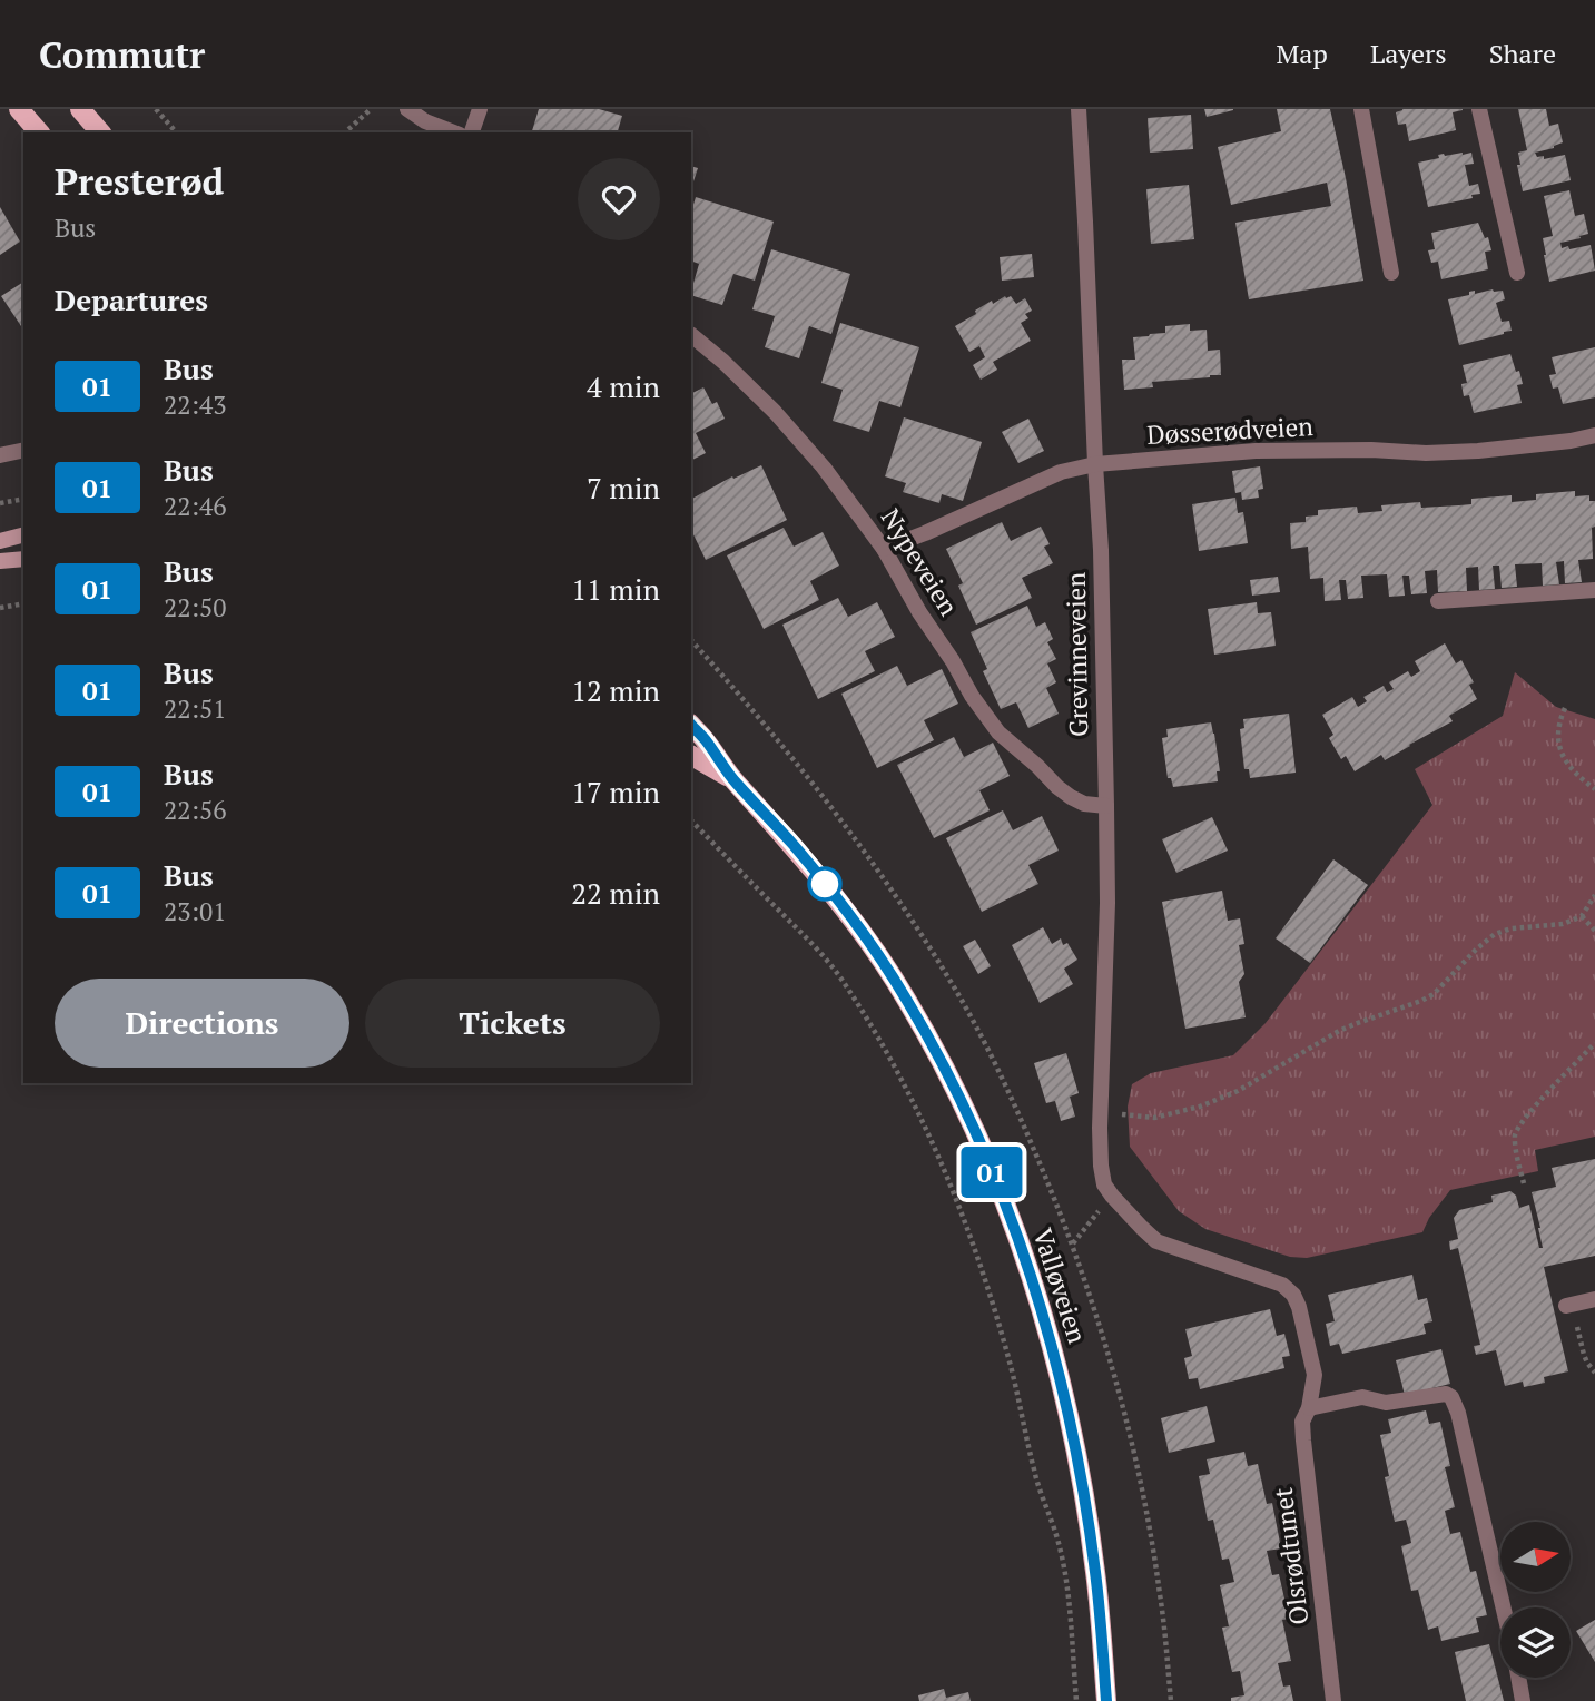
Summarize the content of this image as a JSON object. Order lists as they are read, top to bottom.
{
  "streets": {
    "main road": ["Valløveien"],
    "street": [
      "Døsserødveien",
      "Nypeveien",
      "Grevinneveien",
      "Olsrødtunet"
    ]
  },
  "crossings": [
    ["Døsserødveien", "Nypeveien"],
    ["Døsserødveien", "Grevinneveien"],
    ["Nypeveien", "Grevinneveien"],
    ["Grevinneveien", "Olsrødtunet"]
  ],
  "lines": ["bus line 01"],
  "north": "right",
  "page": {
    "header": "Commutr",
    "nav": ["Map", "Layers", "Share"],
    "on_map": "01",
    "heading": [
      ["Presterød", "Bus"],
      "Departures"
    ],
    "list": [
      {
        "mark": "01",
        "name": "Bus",
        "note": "22:43",
        "value": "4 min"
      },
      {
        "mark": "01",
        "name": "Bus",
        "note": "22:46",
        "value": "7 min"
      },
      {
        "mark": "01",
        "name": "Bus",
        "note": "22:50",
        "value": "11 min"
      },
      {
        "mark": "01",
        "name": "Bus",
        "note": "22:51",
        "value": "12 min"
      },
      {
        "mark": "01",
        "name": "Bus",
        "note": "22:56",
        "value": "17 min"
      },
      {
        "mark": "01",
        "name": "Bus",
        "note": "23:01",
        "value": "22 min"
      }
    ],
    "buttons": ["Directions", "Tickets"]
  }
}
